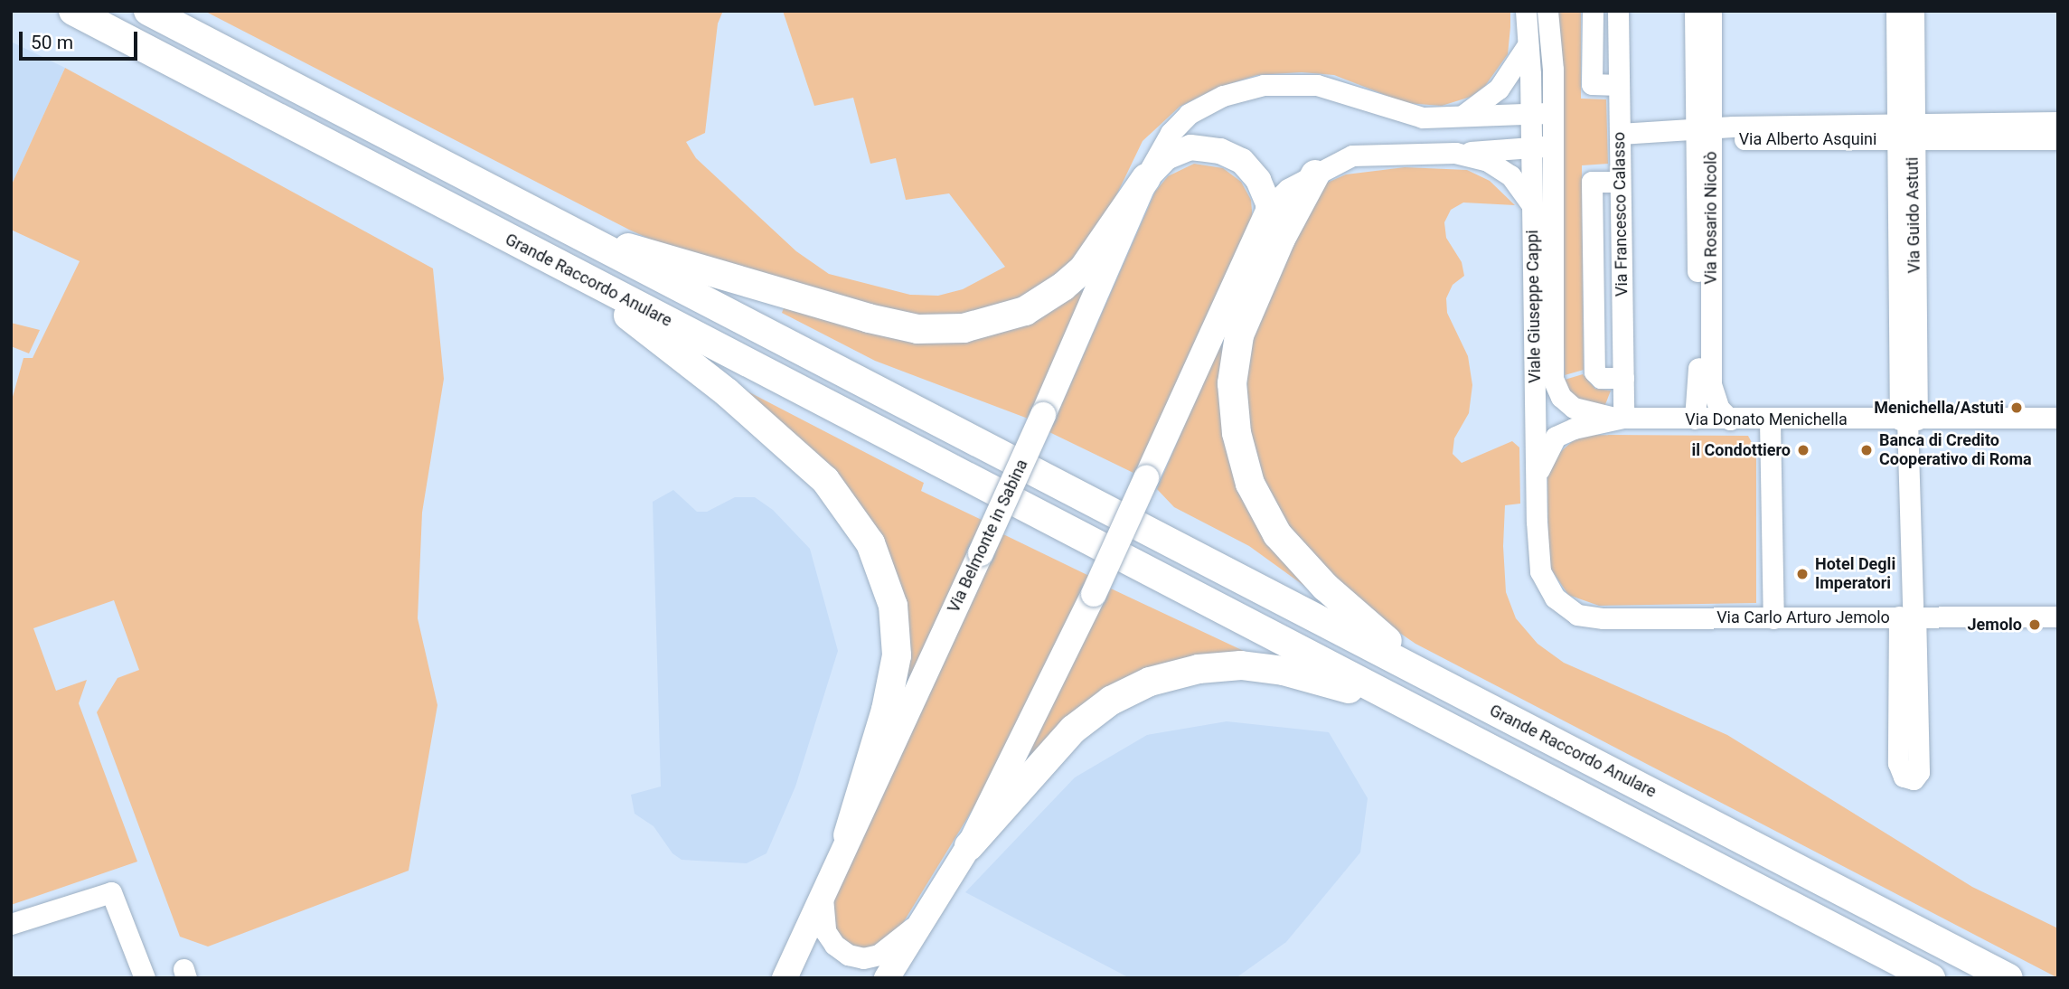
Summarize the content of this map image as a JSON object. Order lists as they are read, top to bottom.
{
  "streets": {
    "highway": ["Grande Raccordo Anulare"],
    "main road": ["Via Belmonte in Sabina"],
    "street": [
      "Via Alberto Asquini",
      "Via Francesco Calasso",
      "Via Guido Astuti",
      "Via Rosario Nicolò",
      "Viale Giuseppe Cappi",
      "Via Donato Menichella",
      "Via Carlo Arturo Jemolo"
    ]
  },
  "crossings": [
    ["Via Alberto Asquini", "Via Francesco Calasso"],
    ["Via Alberto Asquini", "Via Guido Astuti"],
    ["Via Alberto Asquini", "Via Rosario Nicolò"],
    ["Via Francesco Calasso", "Viale Giuseppe Cappi"],
    ["Via Francesco Calasso", "Via Donato Menichella"],
    ["Via Guido Astuti", "Via Donato Menichella"],
    ["Via Guido Astuti", "Via Carlo Arturo Jemolo"],
    ["Via Rosario Nicolò", "Via Donato Menichella"],
    ["Viale Giuseppe Cappi", "Via Donato Menichella"],
    ["Viale Giuseppe Cappi", "Via Belmonte in Sabina"],
    ["Viale Giuseppe Cappi", "Via Carlo Arturo Jemolo"]
  ],
  "places": [
    "Menichella/Astuti",
    "il Condottiero",
    "Banca di Credito Cooperativo di Roma",
    "Hotel Degli Imperatori",
    "Jemolo"
  ],
  "scale_bar": "50 m"
}
